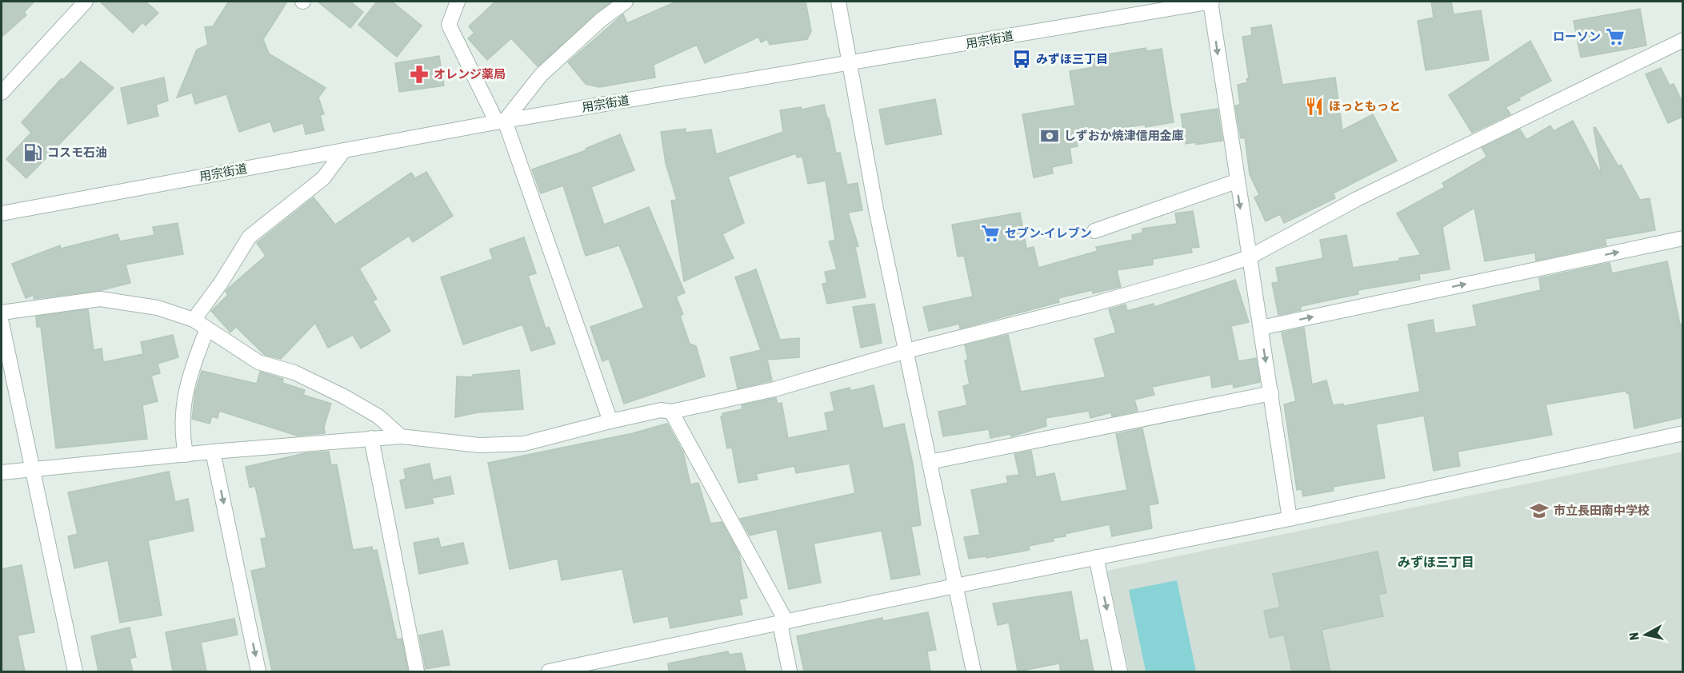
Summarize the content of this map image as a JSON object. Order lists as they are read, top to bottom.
{
  "streets": {
    "street": ["用宗街道"]
  },
  "districts": ["みずほ三丁目"],
  "places": {
    "supermarket": ["ローソン", "セブン-イレブン"],
    "bus stop": ["みずほ三丁目"],
    "pharmacy": ["オレンジ薬局"],
    "restaurant": ["ほっともっと"],
    "bank": ["しずおか焼津信用金庫"],
    "fuel station": ["コスモ石油"],
    "school or university": ["市立長田南中学校"]
  },
  "north": "left"
}
